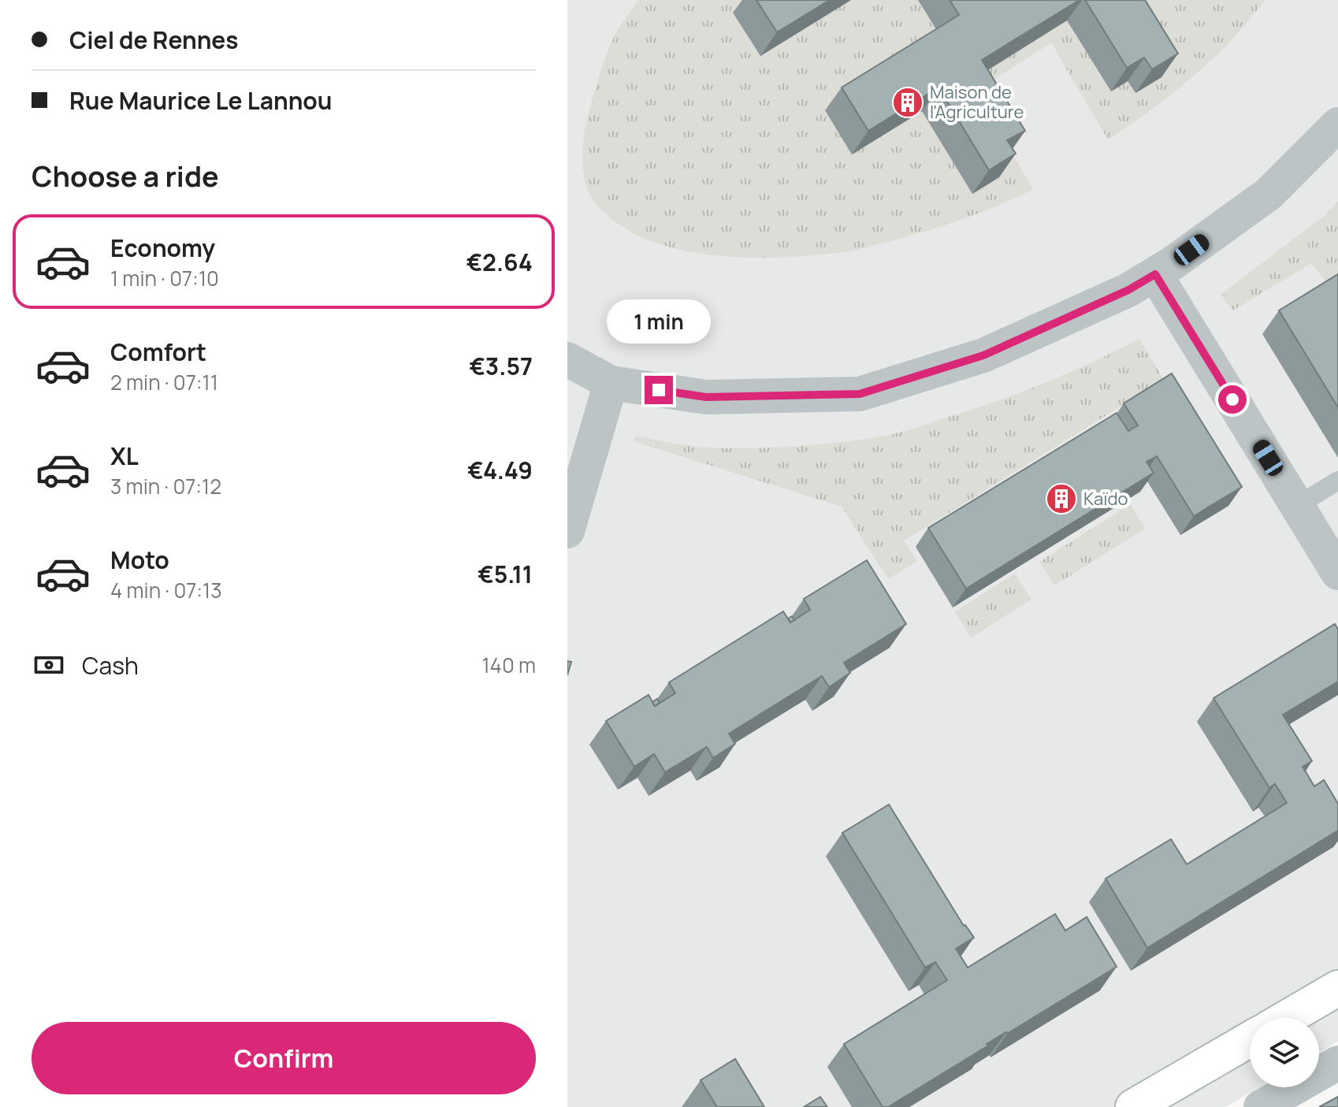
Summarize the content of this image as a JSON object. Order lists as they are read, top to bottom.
{
  "places": {
    "building": ["Maison de l'Agriculture", "Kaïdo"]
  },
  "page": {
    "banner": ["Ciel de Rennes", "Rue Maurice Le Lannou"],
    "heading": "Choose a ride",
    "list": [
      {
        "name": "Economy",
        "note": "1 min · 07:10",
        "value": "€2.64"
      },
      {
        "name": "Comfort",
        "note": "2 min · 07:11",
        "value": "€3.57"
      },
      {
        "name": "XL",
        "note": "3 min · 07:12",
        "value": "€4.49"
      },
      {
        "name": "Moto",
        "note": "4 min · 07:13",
        "value": "€5.11"
      }
    ],
    "bubble": "1 min",
    "pay": ["Cash", "140 m"],
    "buttons": "Confirm"
  }
}
